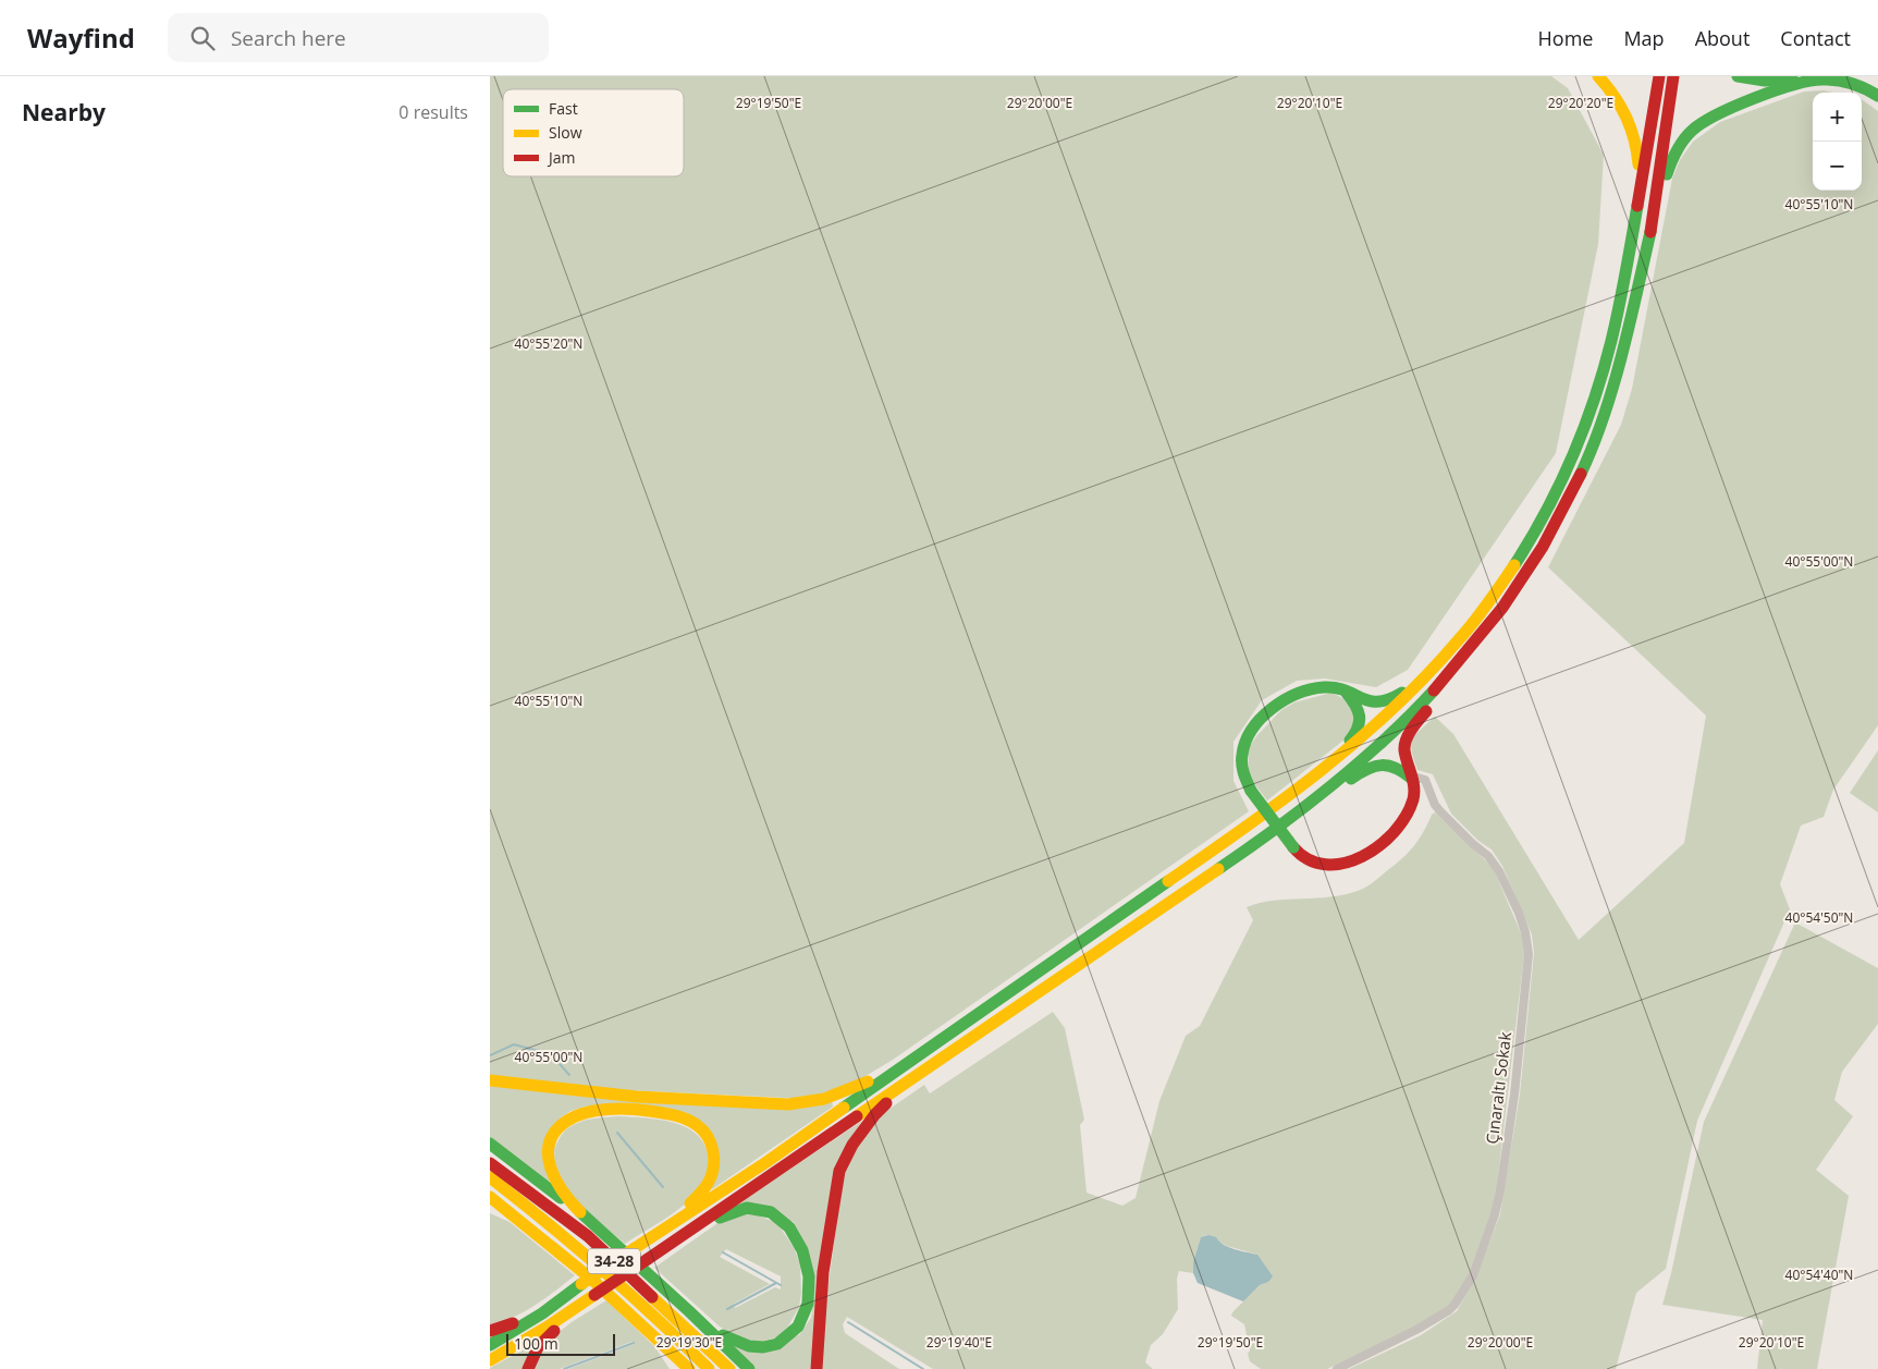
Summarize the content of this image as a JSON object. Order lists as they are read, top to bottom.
{
  "streets": {
    "highway": ["34-28"],
    "street": ["Çınaraltı Sokak"]
  },
  "legend": ["Fast", "Slow", "Jam"],
  "scale_bar": "100 m",
  "page": {
    "header": "Wayfind",
    "search": "Search here",
    "nav": [
      "Home",
      "Map",
      "About",
      "Contact"
    ],
    "heading": ["Nearby", "0 results"],
    "map_buttons": ["+", "−"],
    "scale": "100 m"
  },
  "coordinates": [
    "29°19'50\"E",
    "29°20'00\"E",
    "29°20'10\"E",
    "29°20'20\"E",
    "40°55'10\"N",
    "40°55'20\"N",
    "40°55'00\"N",
    "40°54'50\"N",
    "40°54'40\"N",
    "29°19'30\"E",
    "29°19'40\"E"
  ]
}
